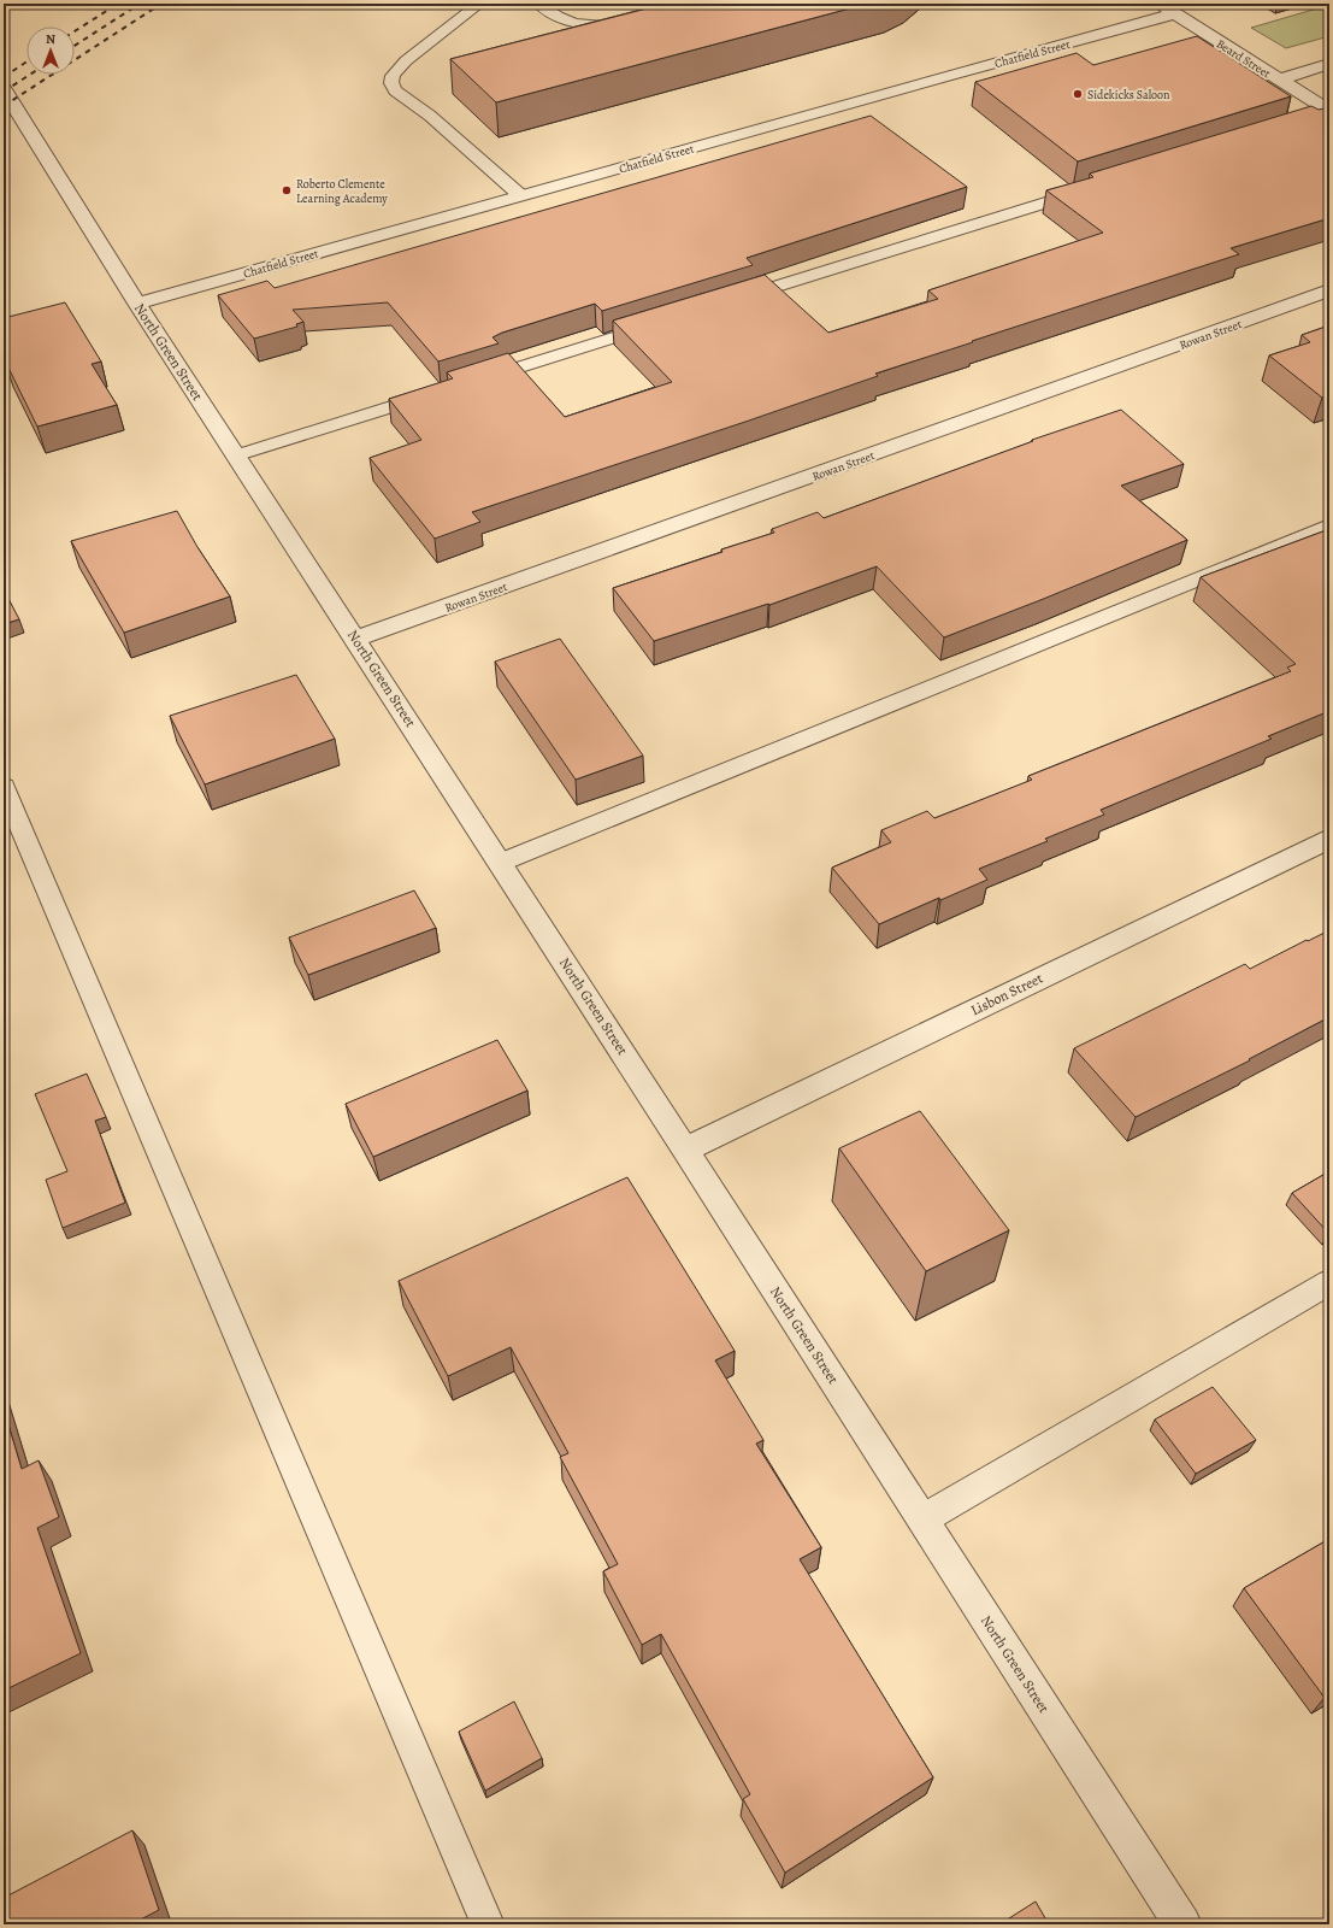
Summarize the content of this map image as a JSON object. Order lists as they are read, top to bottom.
{
  "streets": {
    "street": [
      "Chatfield Street",
      "Beard Street",
      "Rowan Street",
      "North Green Street",
      "Lisbon Street"
    ]
  },
  "crossings": [
    ["Chatfield Street", "Beard Street"],
    ["Chatfield Street", "North Green Street"],
    ["Rowan Street", "North Green Street"],
    ["North Green Street", "Lisbon Street"]
  ],
  "places": ["Sidekicks Saloon", "Roberto Clemente Learning Academy"],
  "north": "top"
}
